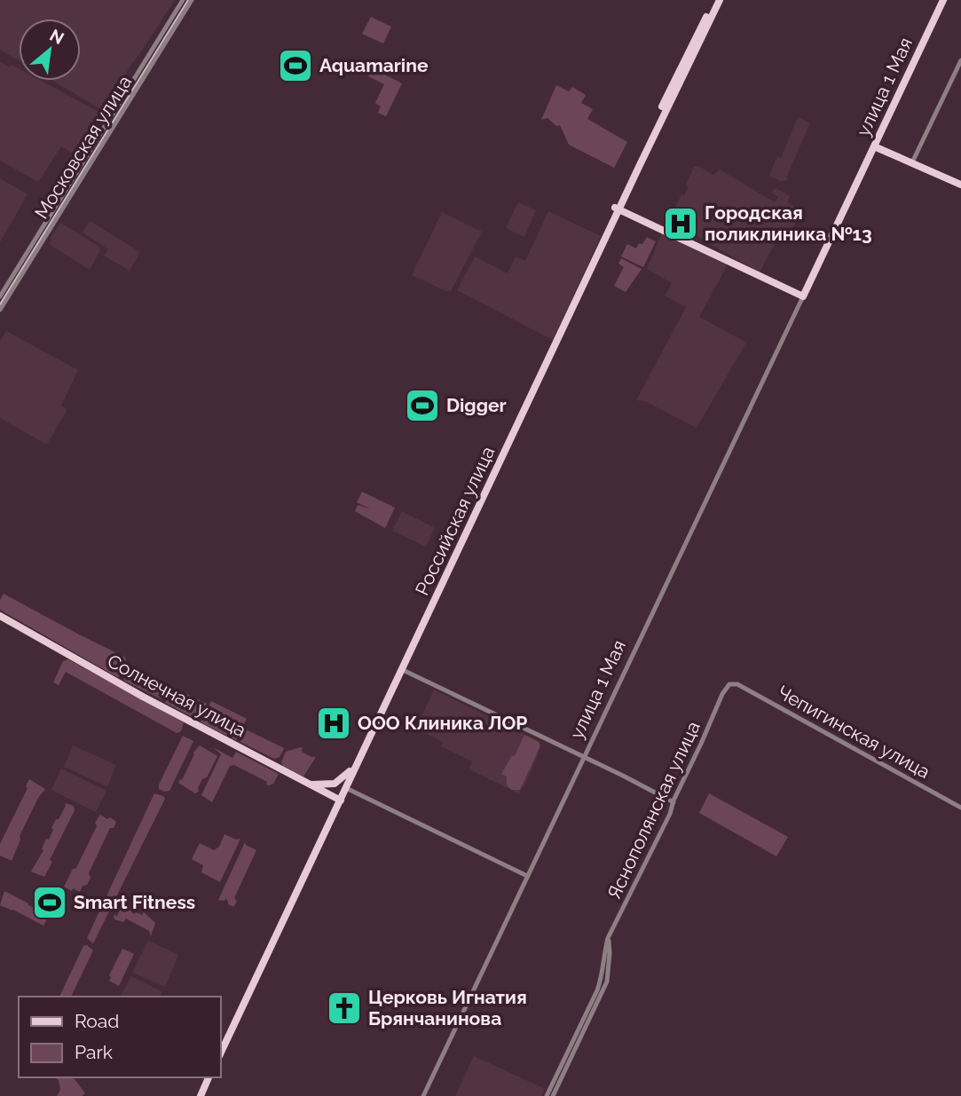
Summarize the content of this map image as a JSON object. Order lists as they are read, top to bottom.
{
  "streets": {
    "main road": ["улица 1 Мая", "Российская улица", "Солнечная улица"],
    "street": ["Московская улица", "Чепигинская улица", "Яснополянская улица"]
  },
  "crossings": [
    ["Российская улица", "Солнечная улица"],
    ["Чепигинская улица", "Яснополянская улица"]
  ],
  "places": {
    "sports": ["Aquamarine", "Digger", "Smart Fitness"],
    "hospital": ["Городская поликлиника №13", "ООО Клиника ЛОР"],
    "church": ["Церковь Игнатия Брянчанинова"]
  },
  "legend": ["Road", "Park"],
  "north": "top right"
}
